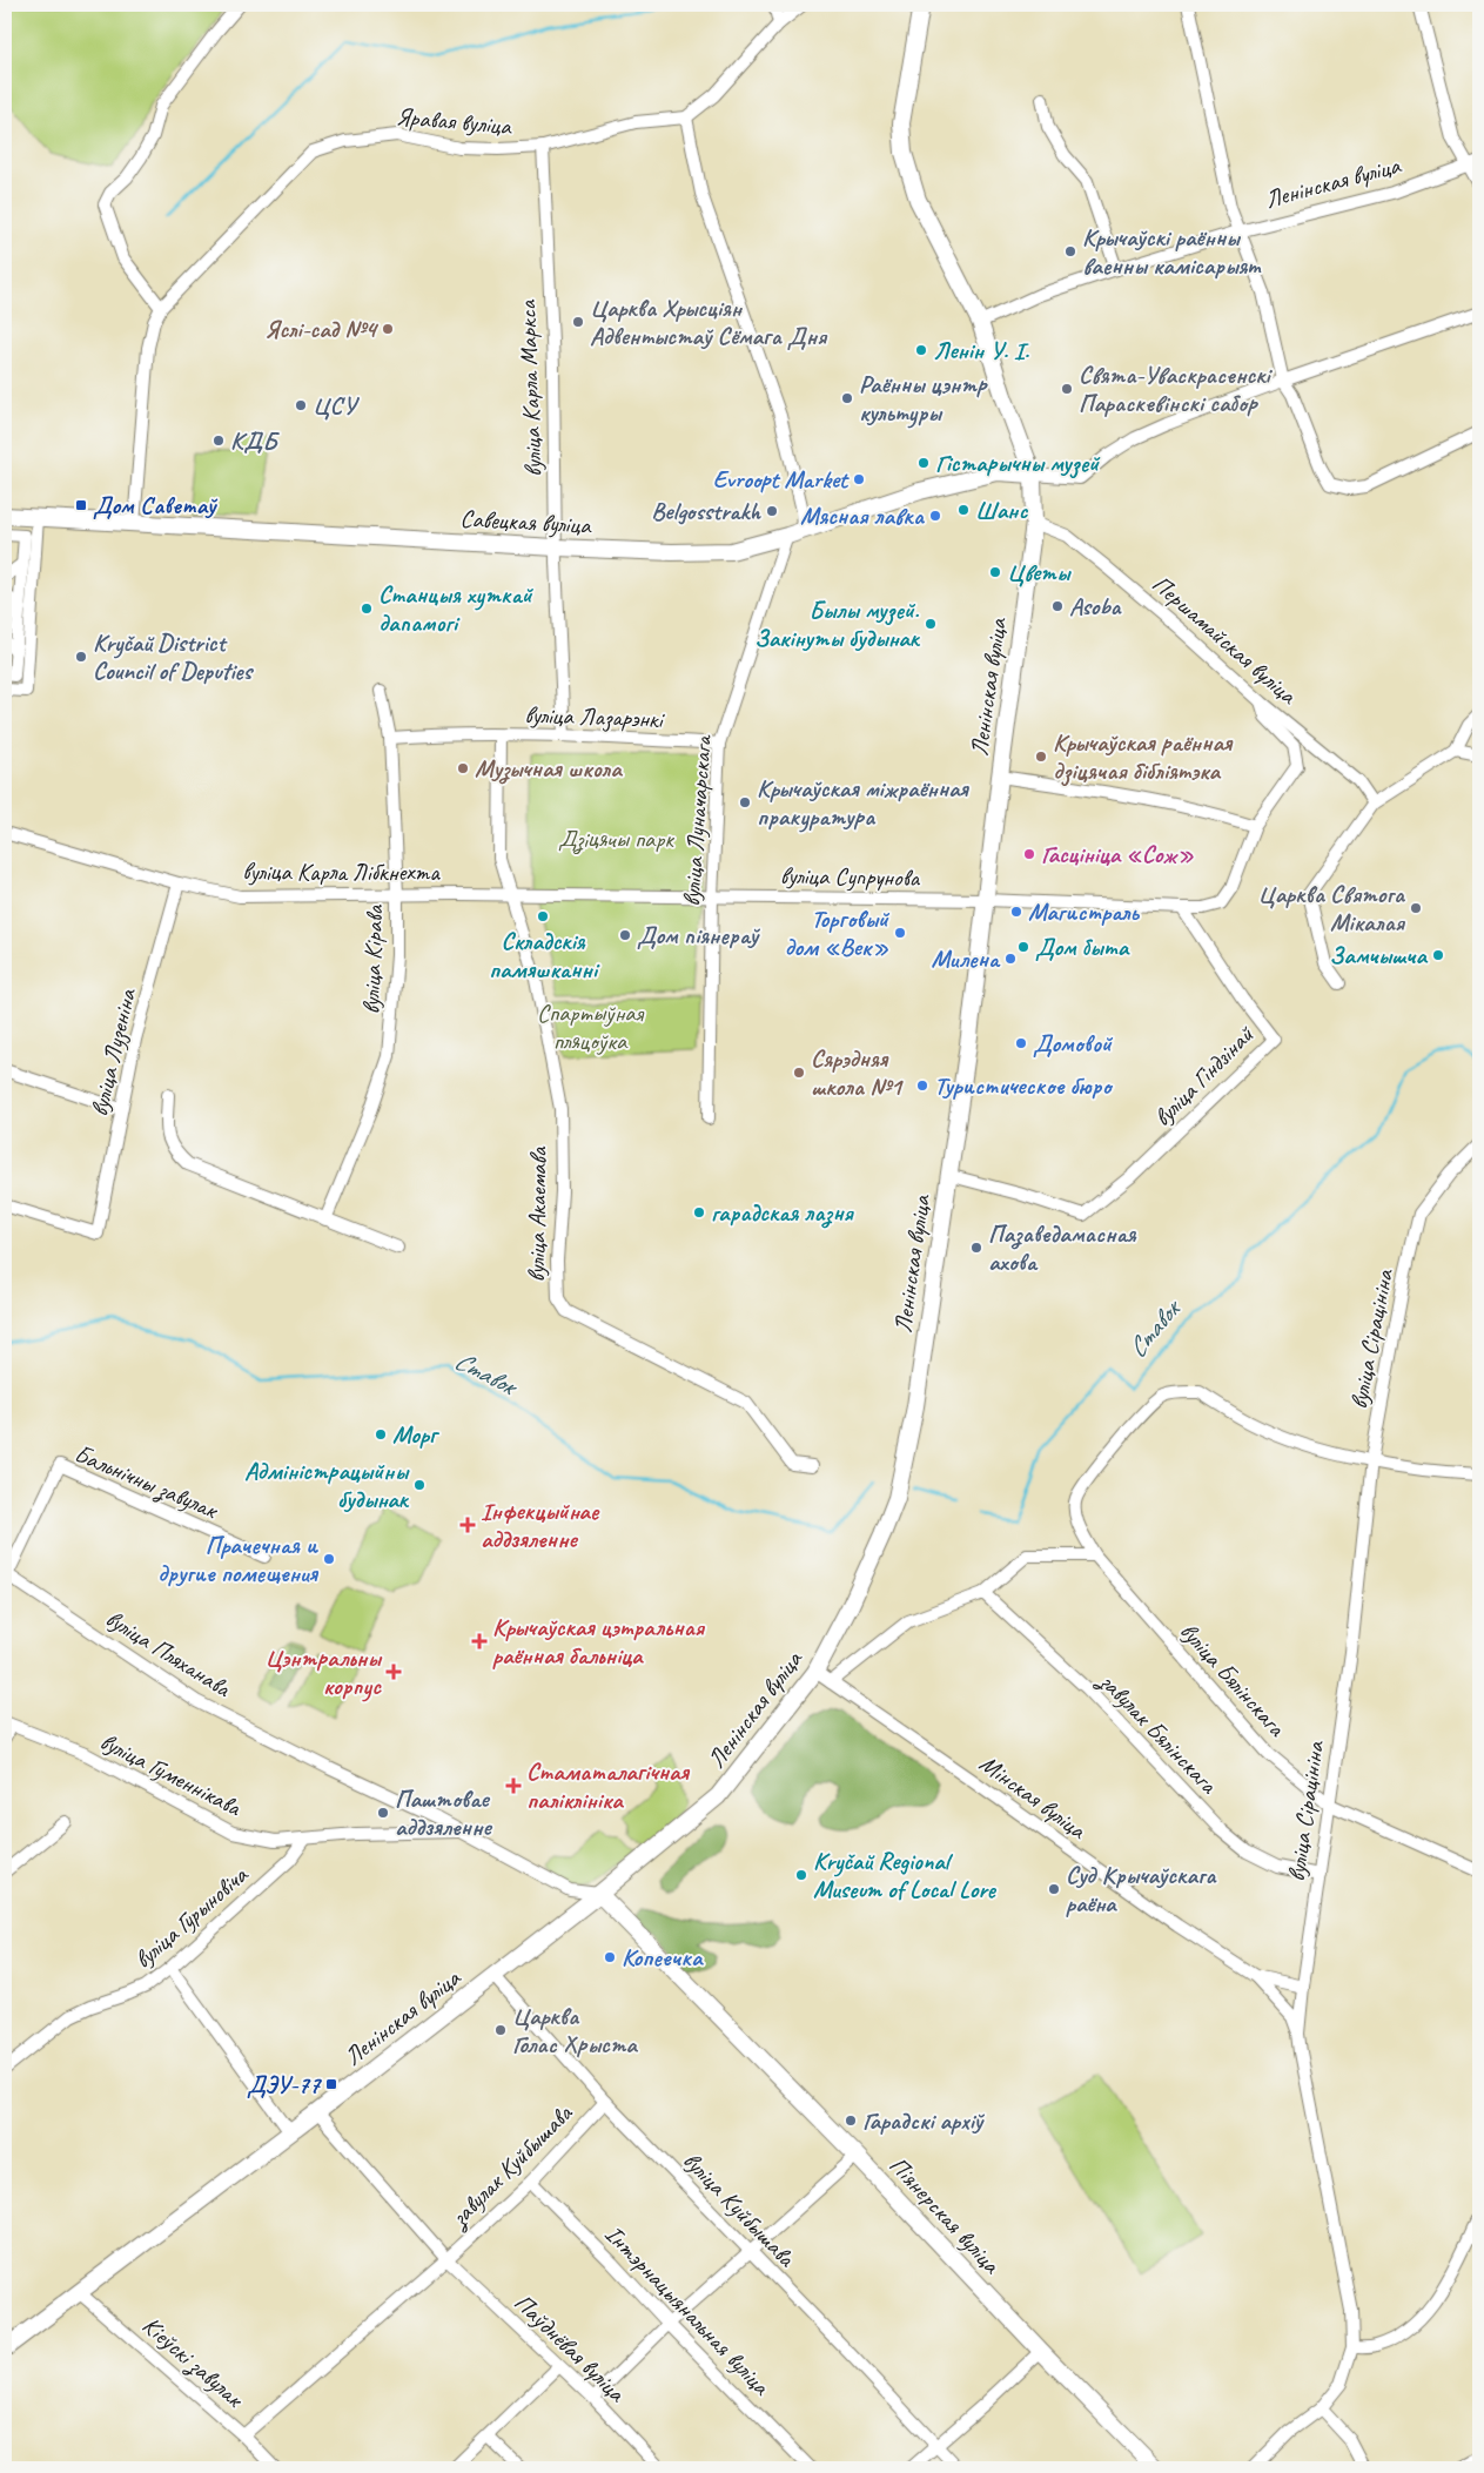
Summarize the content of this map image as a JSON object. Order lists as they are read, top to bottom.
{
  "streets": {
    "main road": ["Ленінская вуліца", "Савецкая вуліца", "Піянерская вуліца"],
    "street": [
      "Яравая вуліца",
      "вуліца Карла Маркса",
      "Першамайская вуліца",
      "вуліца Лазарэнкі",
      "вуліца Луначарскага",
      "вуліца Карла Лібкнехта",
      "вуліца Супрунова",
      "вуліца Кірава",
      "вуліца Лузеніна",
      "вуліца Гіндзінай",
      "вуліца Акаемава",
      "вуліца Сірацініна",
      "Бальнічны завулак",
      "вуліца Пляханава",
      "вуліца Бялінскага",
      "завулак Бялінскага",
      "вуліца Гуменнікава",
      "Мінская вуліца",
      "вуліца Гурыновіча",
      "завулак Куйбышава",
      "вуліца Куйбышава",
      "Інтэрнацыянальная вуліца",
      "Паўднёвая вуліца",
      "Кіеўскі завулак"
    ]
  },
  "crossings": [
    ["Яравая вуліца", "вуліца Карла Маркса"],
    ["Яравая вуліца", "Савецкая вуліца"],
    ["Ленінская вуліца", "Савецкая вуліца"],
    ["Ленінская вуліца", "Першамайская вуліца"],
    ["Ленінская вуліца", "вуліца Супрунова"],
    ["Ленінская вуліца", "вуліца Гіндзінай"],
    ["Ленінская вуліца", "вуліца Пляханава"],
    ["Ленінская вуліца", "Мінская вуліца"],
    ["Ленінская вуліца", "вуліца Куйбышава"],
    ["Ленінская вуліца", "Піянерская вуліца"],
    ["Ленінская вуліца", "Паўднёвая вуліца"],
    ["Ленінская вуліца", "Кіеўскі завулак"],
    ["вуліца Карла Маркса", "Савецкая вуліца"],
    ["вуліца Карла Маркса", "вуліца Лазарэнкі"],
    ["Савецкая вуліца", "вуліца Луначарскага"],
    ["вуліца Лазарэнкі", "вуліца Луначарскага"],
    ["вуліца Лазарэнкі", "вуліца Кірава"],
    ["вуліца Лазарэнкі", "вуліца Акаемава"],
    ["вуліца Луначарскага", "вуліца Карла Лібкнехта"],
    ["вуліца Луначарскага", "вуліца Супрунова"],
    ["вуліца Карла Лібкнехта", "вуліца Супрунова"],
    ["вуліца Карла Лібкнехта", "вуліца Кірава"],
    ["вуліца Карла Лібкнехта", "вуліца Лузеніна"],
    ["вуліца Карла Лібкнехта", "вуліца Акаемава"],
    ["вуліца Супрунова", "вуліца Гіндзінай"],
    ["вуліца Сірацініна", "вуліца Бялінскага"],
    ["вуліца Сірацініна", "завулак Бялінскага"],
    ["вуліца Сірацініна", "Мінская вуліца"],
    ["Бальнічны завулак", "вуліца Пляханава"],
    ["вуліца Пляханава", "вуліца Гуменнікава"],
    ["вуліца Пляханава", "Піянерская вуліца"],
    ["вуліца Гуменнікава", "вуліца Гурыновіча"],
    ["завулак Куйбышава", "вуліца Куйбышава"],
    ["завулак Куйбышава", "Інтэрнацыянальная вуліца"],
    ["завулак Куйбышава", "Паўднёвая вуліца"]
  ],
  "water": ["Ставок"],
  "parks": ["Дзіцячы парк", "Спартыўная пляцоўка"],
  "places": {
    "other": [
      "Крычаўскі раённы ваенны камісарыят",
      "Царква Хрысціян Адвентыстаў Сёмага Дня",
      "Яслі-сад №4",
      "Ленін У. І.",
      "Свята-Уваскрасенскі Параскевінскі сабор",
      "Раённы цэнтр культуры",
      "ЦСУ",
      "КДБ",
      "Гістарычны музей",
      "Evroopt Market",
      "Шанс",
      "Belgosstrakh",
      "Мясная лавка",
      "Цветы",
      "Asoba",
      "Станцыя хуткай дапамогі",
      "Былы музей. Закінуты будынак",
      "Kryčaŭ District Council of Deputies",
      "Крычаўская раённая дзіцячая бібліятэка",
      "Музычная школа",
      "Крычаўская міжраённая пракуратура",
      "Гасцініца «Сож»",
      "Царква Святога Мікалая",
      "Магистраль",
      "Складскія памяшканні",
      "Торговый дом «Век»",
      "Дом піянераў",
      "Дом быта",
      "Замчышча",
      "Милена",
      "Домовой",
      "Сярэдняя школа №1",
      "Туристическое бюро",
      "гарадская лазня",
      "Пазаведамасная ахова",
      "Морг",
      "Адміністрацыйны будынак",
      "Прачечная и другие помещения",
      "Паштовае аддзяленне",
      "Kryčaŭ Regional Museum of Local Lore",
      "Суд Крычаўскага раёна",
      "Копеечка",
      "Царква Голас Хрыста",
      "Гарадскі архіў"
    ],
    "transit": ["Дом Саветаў", "ДЭУ-77"],
    "health": [
      "Інфекцыйнае аддзяленне",
      "Крычаўская цэтральная раённая бальніца",
      "Цэнтральны корпус",
      "Стаматалагічная паліклініка"
    ]
  }
}
